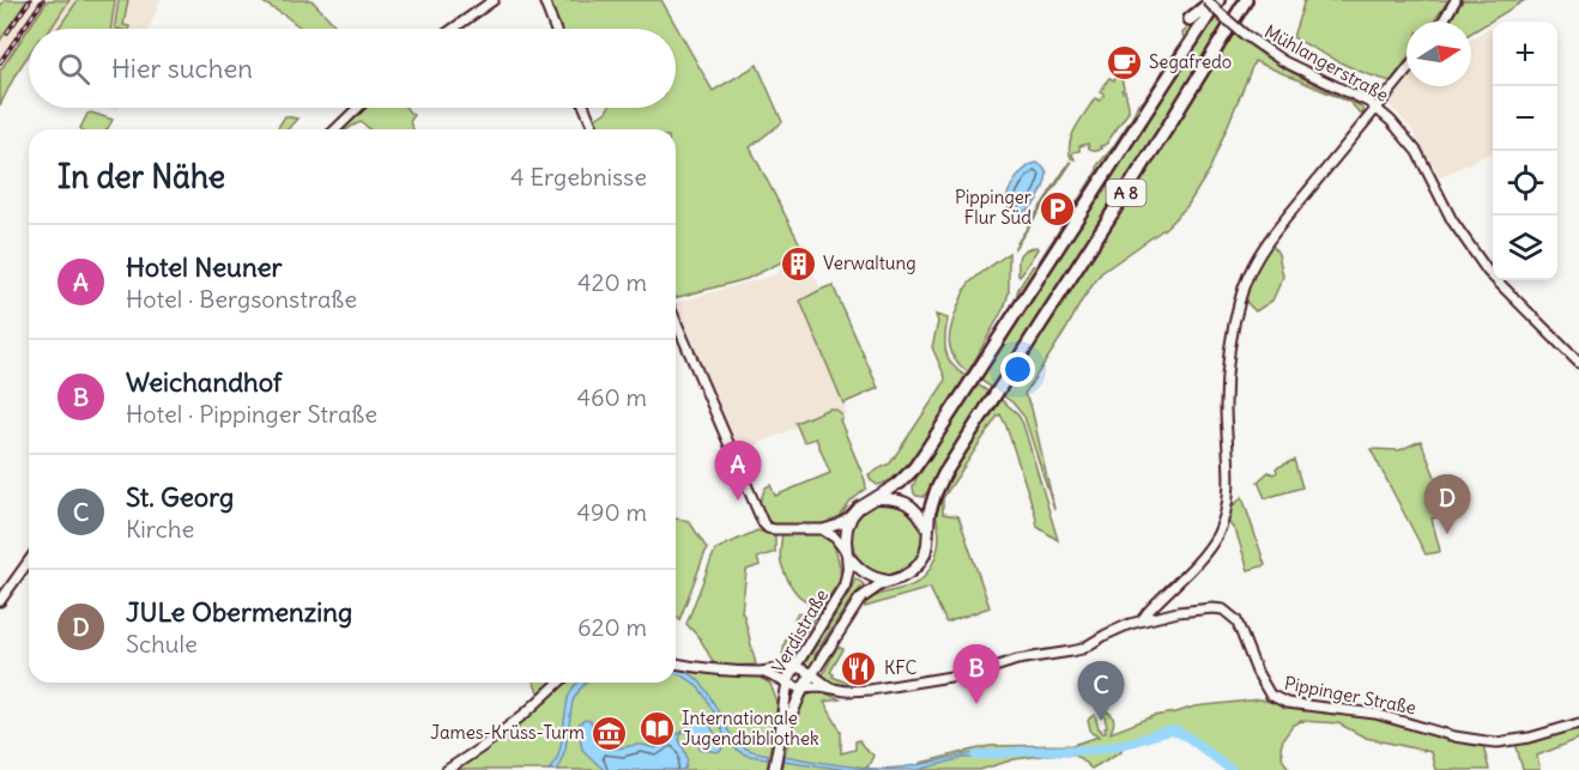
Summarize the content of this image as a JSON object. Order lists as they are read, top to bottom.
{
  "streets": {
    "highway": ["A 8"],
    "main road": ["Mühlangerstraße", "Verdistraße", "Pippinger Straße"]
  },
  "crossings": [
    ["A 8", "Verdistraße"],
    ["Verdistraße", "Pippinger Straße"]
  ],
  "places": {
    "cafe": ["Segafredo"],
    "parking": ["Pippinger Flur Süd"],
    "building": ["Verwaltung"],
    "restaurant": ["KFC"],
    "library": ["Internationale Jugendbibliothek"],
    "museum": ["James-Krüss-Turm"]
  },
  "north": "right",
  "page": {
    "map_buttons": ["+", "−"],
    "search": "Hier suchen",
    "heading": ["In der Nähe", "4 Ergebnisse"],
    "list": [
      {
        "mark": "A",
        "name": "Hotel Neuner",
        "note": "Hotel · Bergsonstraße",
        "value": "420 m"
      },
      {
        "mark": "B",
        "name": "Weichandhof",
        "note": "Hotel · Pippinger Straße",
        "value": "460 m"
      },
      {
        "mark": "C",
        "name": "St. Georg",
        "note": "Kirche",
        "value": "490 m"
      },
      {
        "mark": "D",
        "name": "JULe Obermenzing",
        "note": "Schule",
        "value": "620 m"
      }
    ],
    "pins": [
      "A",
      "D",
      "B",
      "C"
    ]
  }
}
